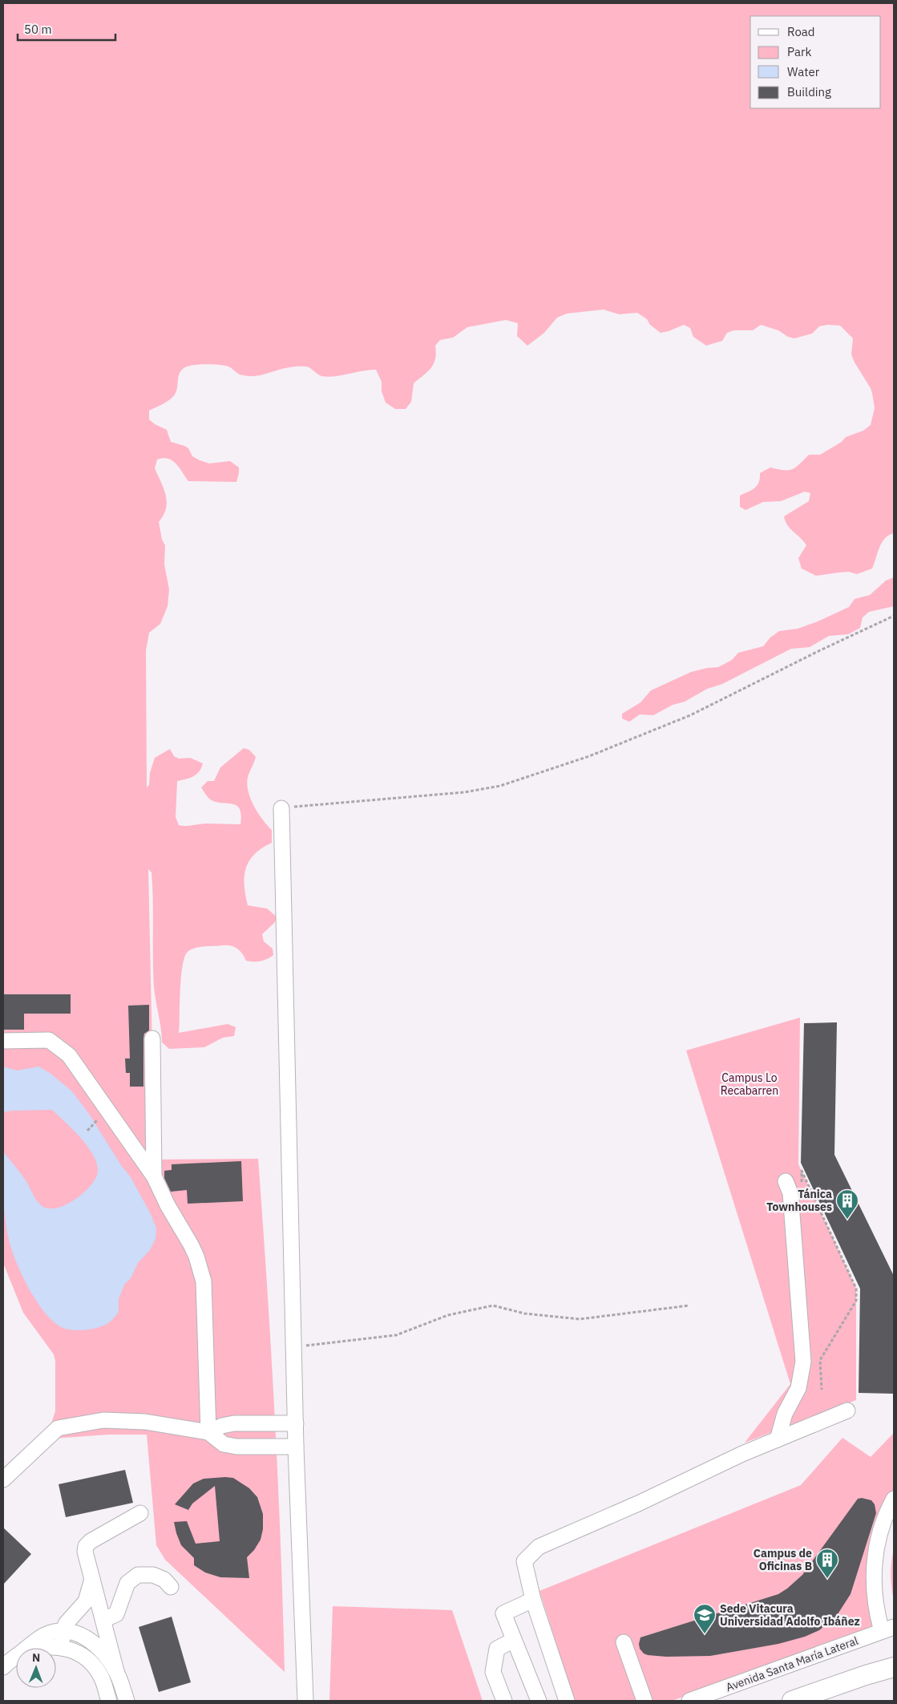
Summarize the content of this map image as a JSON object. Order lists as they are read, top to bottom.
{
  "streets": {
    "street": ["Avenida Santa María Lateral"]
  },
  "parks": ["Campus Lo Recabarren"],
  "places": {
    "building": ["Tánica Townhouses", "Campus de Oficinas B"],
    "school or university": ["Sede Vitacura Universidad Adolfo Ibáñez"]
  },
  "legend": [
    "Road",
    "Park",
    "Water",
    "Building"
  ],
  "scale_bar": "50 m",
  "north": "top"
}
